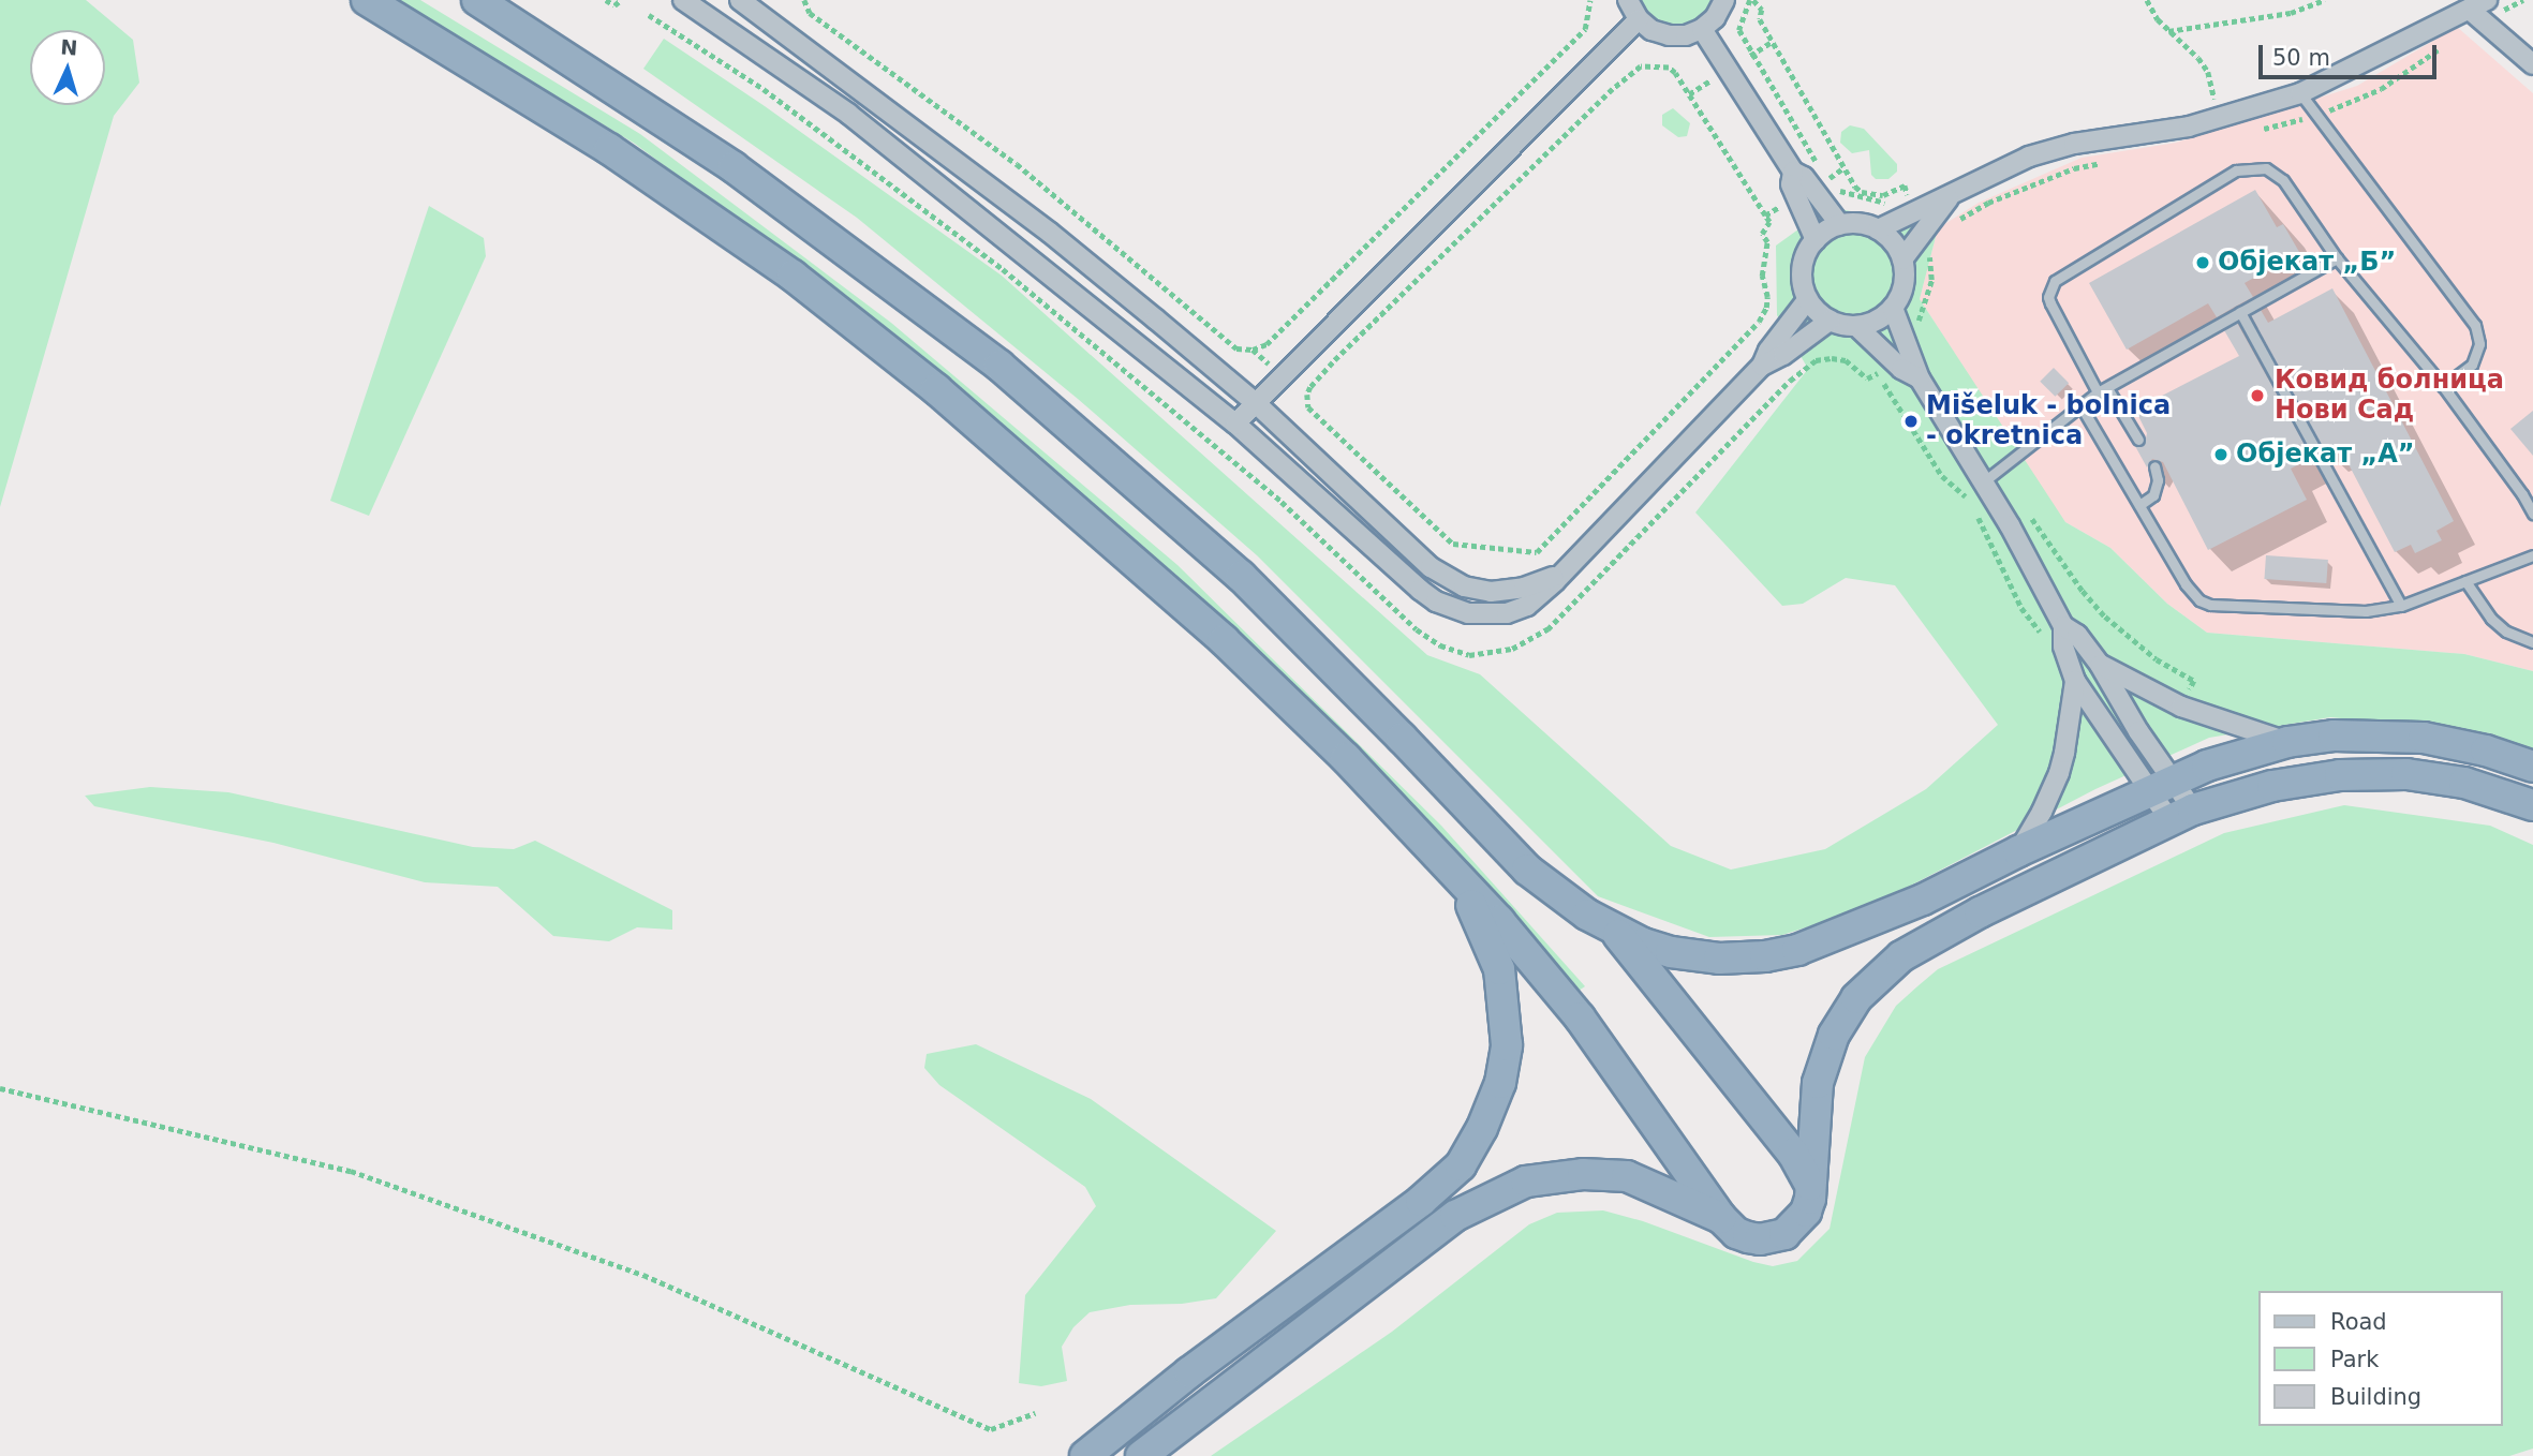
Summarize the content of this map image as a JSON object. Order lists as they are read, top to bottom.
{
  "places": [
    "Објекат „Б”",
    "Ковид болница Нови Сад",
    "Mišeluk - bolnica - okretnica",
    "Објекат „А”"
  ],
  "legend": ["Road", "Park", "Building"],
  "scale_bar": "50 m",
  "north": "top"
}
